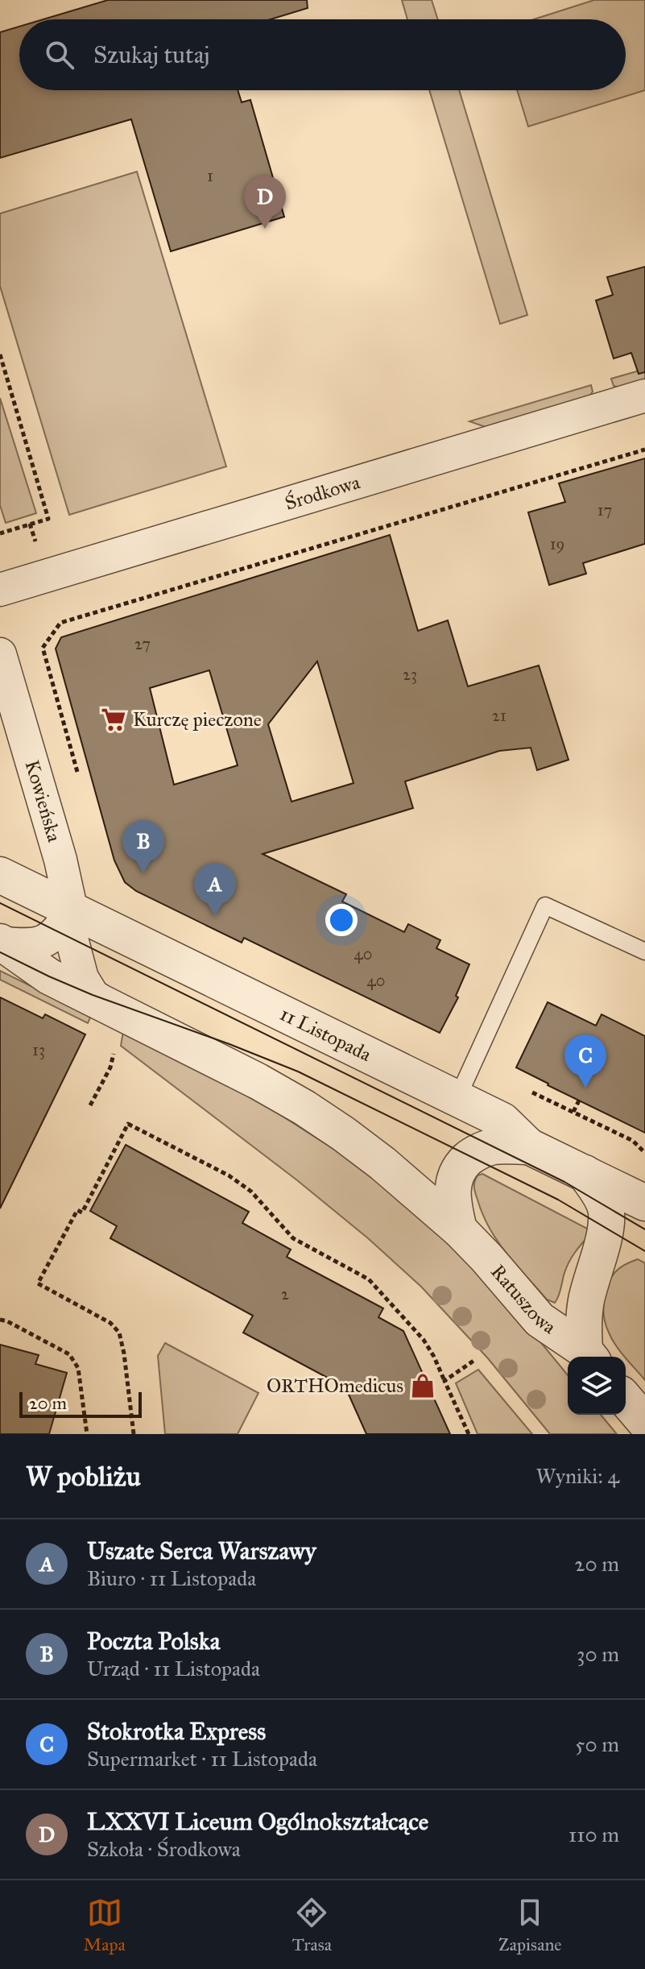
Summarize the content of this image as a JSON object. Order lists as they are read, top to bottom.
{
  "streets": {
    "street": [
      "Środkowa",
      "Kowieńska",
      "11 Listopada",
      "Ratuszowa"
    ]
  },
  "crossings": [
    ["Kowieńska", "11 Listopada"]
  ],
  "places": {
    "supermarket": ["Kurczę pieczone"],
    "shop": ["ORTHOmedicus"]
  },
  "house_numbers": [
    "1",
    "17",
    "19",
    "27",
    "23",
    "21",
    "40",
    "40",
    "13",
    "2"
  ],
  "scale_bar": "20 m",
  "page": {
    "search": "Szukaj tutaj",
    "pins": [
      "D",
      "B",
      "A",
      "C"
    ],
    "scale": "20 m",
    "heading": ["W pobliżu", "Wyniki: 4"],
    "list": [
      {
        "mark": "A",
        "name": "Uszate Serca Warszawy",
        "note": "Biuro · 11 Listopada",
        "value": "20 m"
      },
      {
        "mark": "B",
        "name": "Poczta Polska",
        "note": "Urząd · 11 Listopada",
        "value": "30 m"
      },
      {
        "mark": "C",
        "name": "Stokrotka Express",
        "note": "Supermarket · 11 Listopada",
        "value": "50 m"
      },
      {
        "mark": "D",
        "name": "LXXVI Liceum Ogólnokształcące",
        "note": "Szkoła · Środkowa",
        "value": "110 m"
      }
    ],
    "nav": ["Mapa", "Trasa", "Zapisane"]
  }
}
